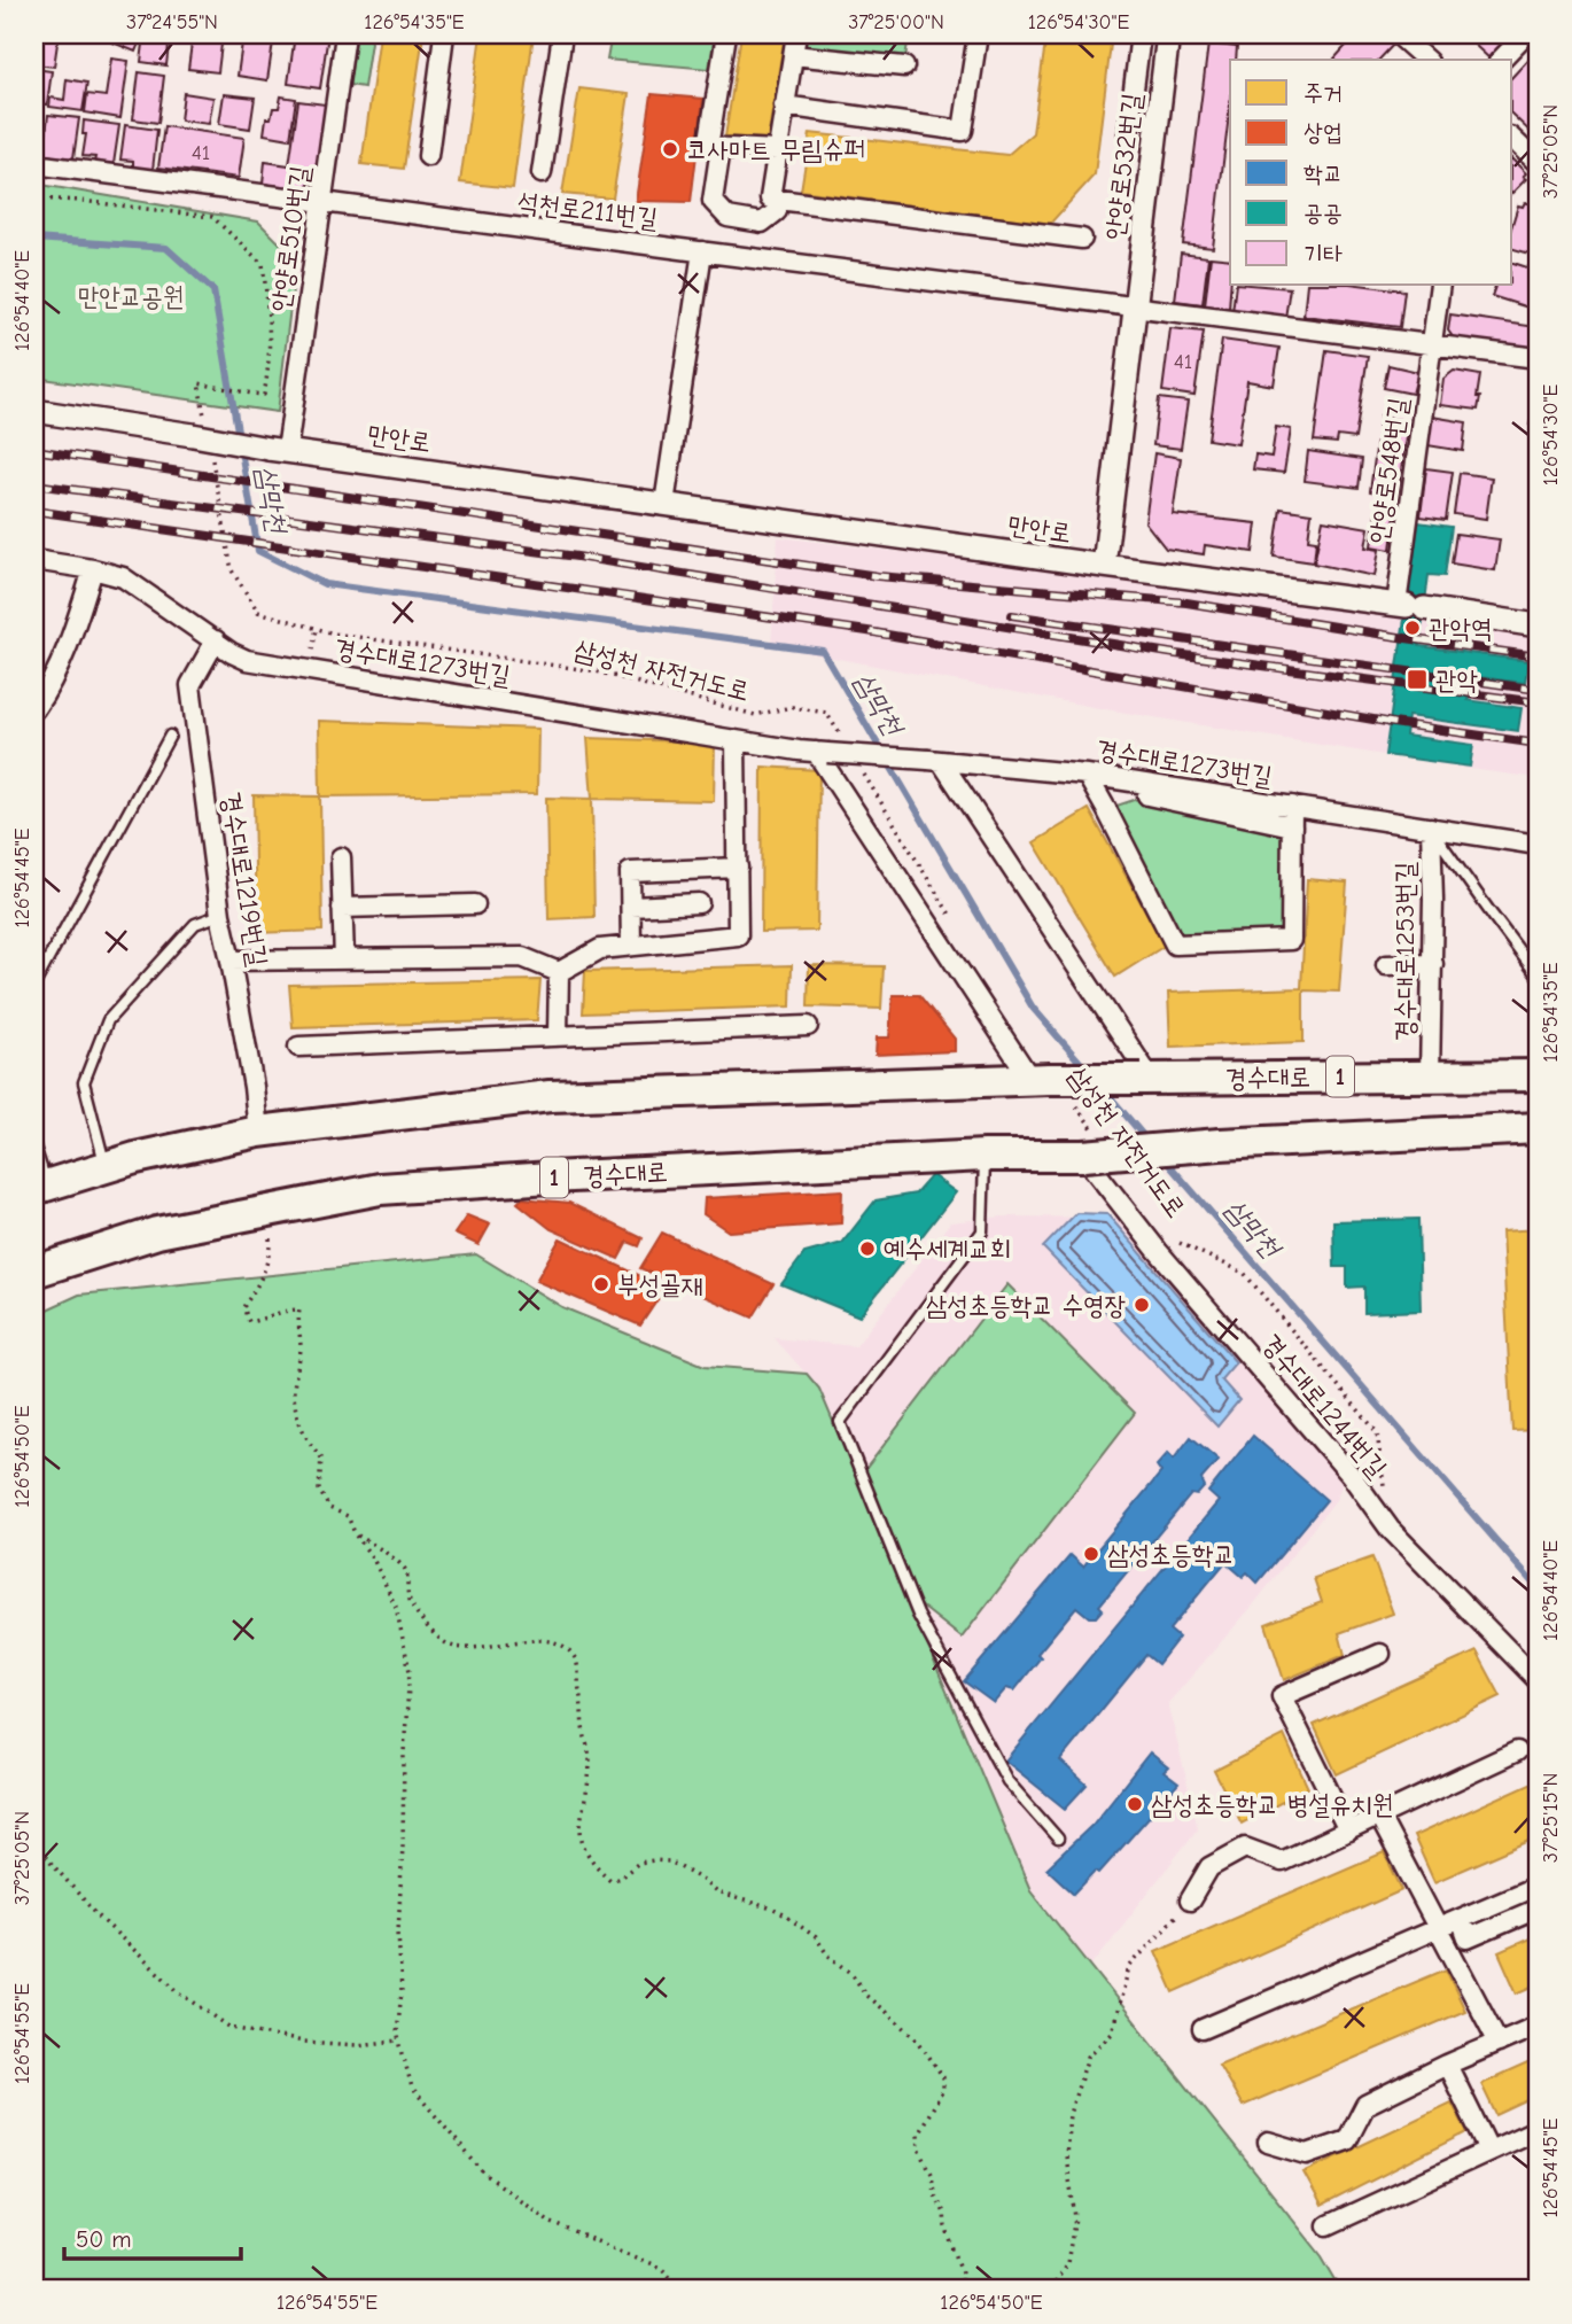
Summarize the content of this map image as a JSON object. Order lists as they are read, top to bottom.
{
  "streets": {
    "main road": ["1", "경수대로"],
    "street": [
      "안양로532번길",
      "석천로211번길",
      "안양로510번길",
      "만안로",
      "안양로548번길",
      "경수대로1273번길",
      "경수대로1219번길",
      "경수대로1253번길",
      "경수대로1244번길"
    ],
    "path": ["삼성천 자전거도로"]
  },
  "crossings": [
    ["안양로532번길", "석천로211번길"],
    ["안양로532번길", "만안로"],
    ["석천로211번길", "안양로510번길"],
    ["안양로510번길", "만안로"],
    ["만안로", "안양로548번길"],
    ["경수대로1273번길", "경수대로1219번길"],
    ["경수대로1273번길", "경수대로1253번길"],
    ["삼성천 자전거도로", "1"],
    ["삼성천 자전거도로", "경수대로"],
    ["삼성천 자전거도로", "경수대로1244번길"],
    ["경수대로1219번길", "1"],
    ["경수대로1253번길", "경수대로"],
    ["1", "경수대로"],
    ["1", "경수대로1244번길"],
    ["경수대로", "경수대로1244번길"]
  ],
  "water": ["삼막천"],
  "parks": ["만안교공원"],
  "places": {
    "other": [
      "코사마트 무림슈퍼",
      "관악역",
      "예수세계교회",
      "부성골재",
      "삼성초등학교 수영장",
      "삼성초등학교",
      "삼성초등학교 병설유치원"
    ],
    "transit": ["관악"]
  },
  "house_numbers": ["41", "41"],
  "legend": [
    "주거",
    "상업",
    "학교",
    "공공",
    "기타"
  ],
  "scale_bar": "50 m",
  "coordinates": [
    "37°24'55\"N",
    "126°54'35\"E",
    "37°25'00\"N",
    "126°54'30\"E",
    "37°25'05\"N",
    "126°54'40\"E",
    "126°54'45\"E",
    "126°54'50\"E",
    "37°25'15\"N",
    "126°54'55\"E"
  ]
}
